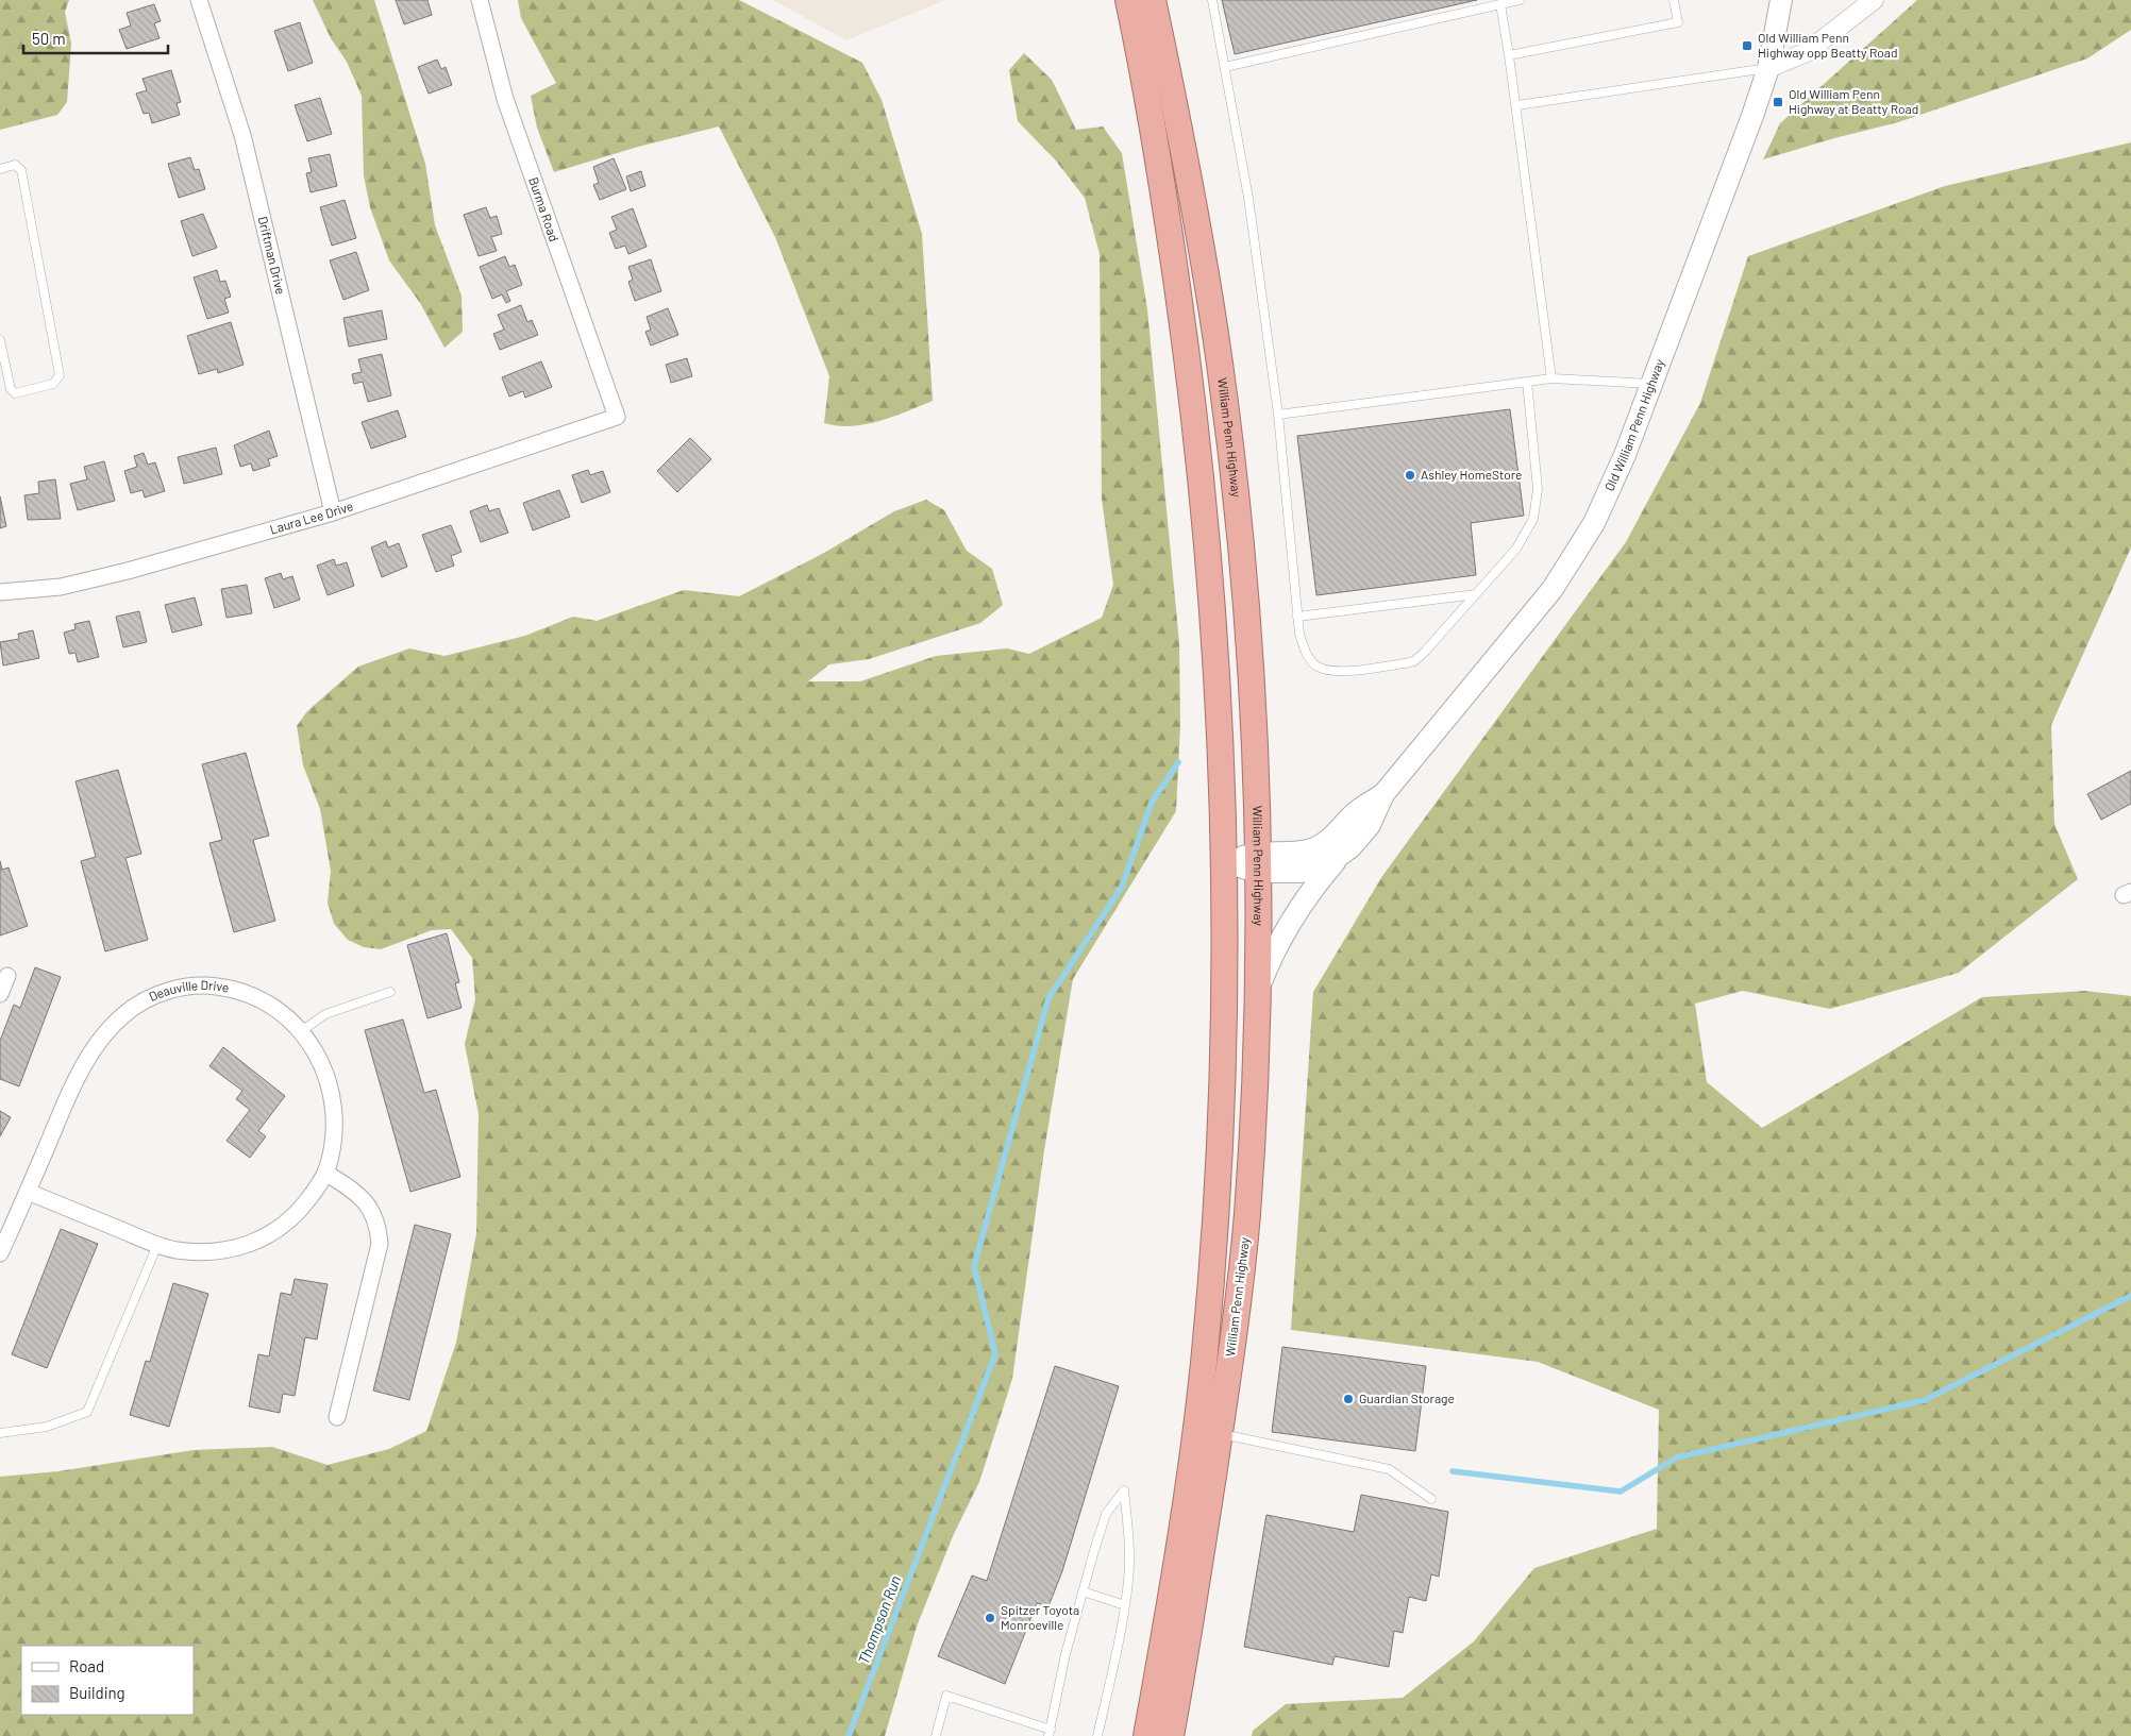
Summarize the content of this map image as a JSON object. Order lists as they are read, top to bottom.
{
  "streets": {
    "highway": ["William Penn Highway"],
    "main road": ["Old William Penn Highway"],
    "street": [
      "Burma Road",
      "Driftman Drive",
      "Laura Lee Drive",
      "Deauville Drive"
    ]
  },
  "crossings": [
    ["Burma Road", "Laura Lee Drive"],
    ["Driftman Drive", "Laura Lee Drive"],
    ["Old William Penn Highway", "William Penn Highway"]
  ],
  "water": ["Thompson Run"],
  "places": {
    "transit": ["Old William Penn Highway opp Beatty Road", "Old William Penn Highway at Beatty Road"],
    "other": ["Ashley HomeStore", "Guardian Storage", "Spitzer Toyota Monroeville"]
  },
  "legend": ["Road", "Building"],
  "scale_bar": "50 m"
}
